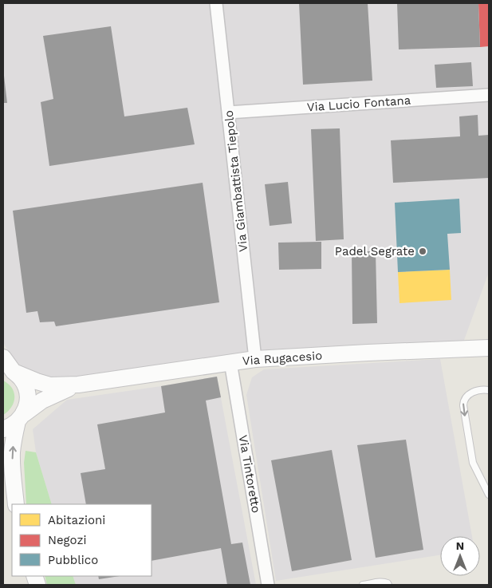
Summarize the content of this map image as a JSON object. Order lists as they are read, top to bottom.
{
  "streets": {
    "main road": ["Via Rugacesio"],
    "street": ["Via Lucio Fontana", "Via Giambattista Tiepolo", "Via Tintoretto"]
  },
  "crossings": [
    ["Via Lucio Fontana", "Via Giambattista Tiepolo"],
    ["Via Giambattista Tiepolo", "Via Rugacesio"],
    ["Via Rugacesio", "Via Tintoretto"]
  ],
  "places": ["Padel Segrate"],
  "legend": ["Abitazioni", "Negozi", "Pubblico"],
  "north": "top"
}
